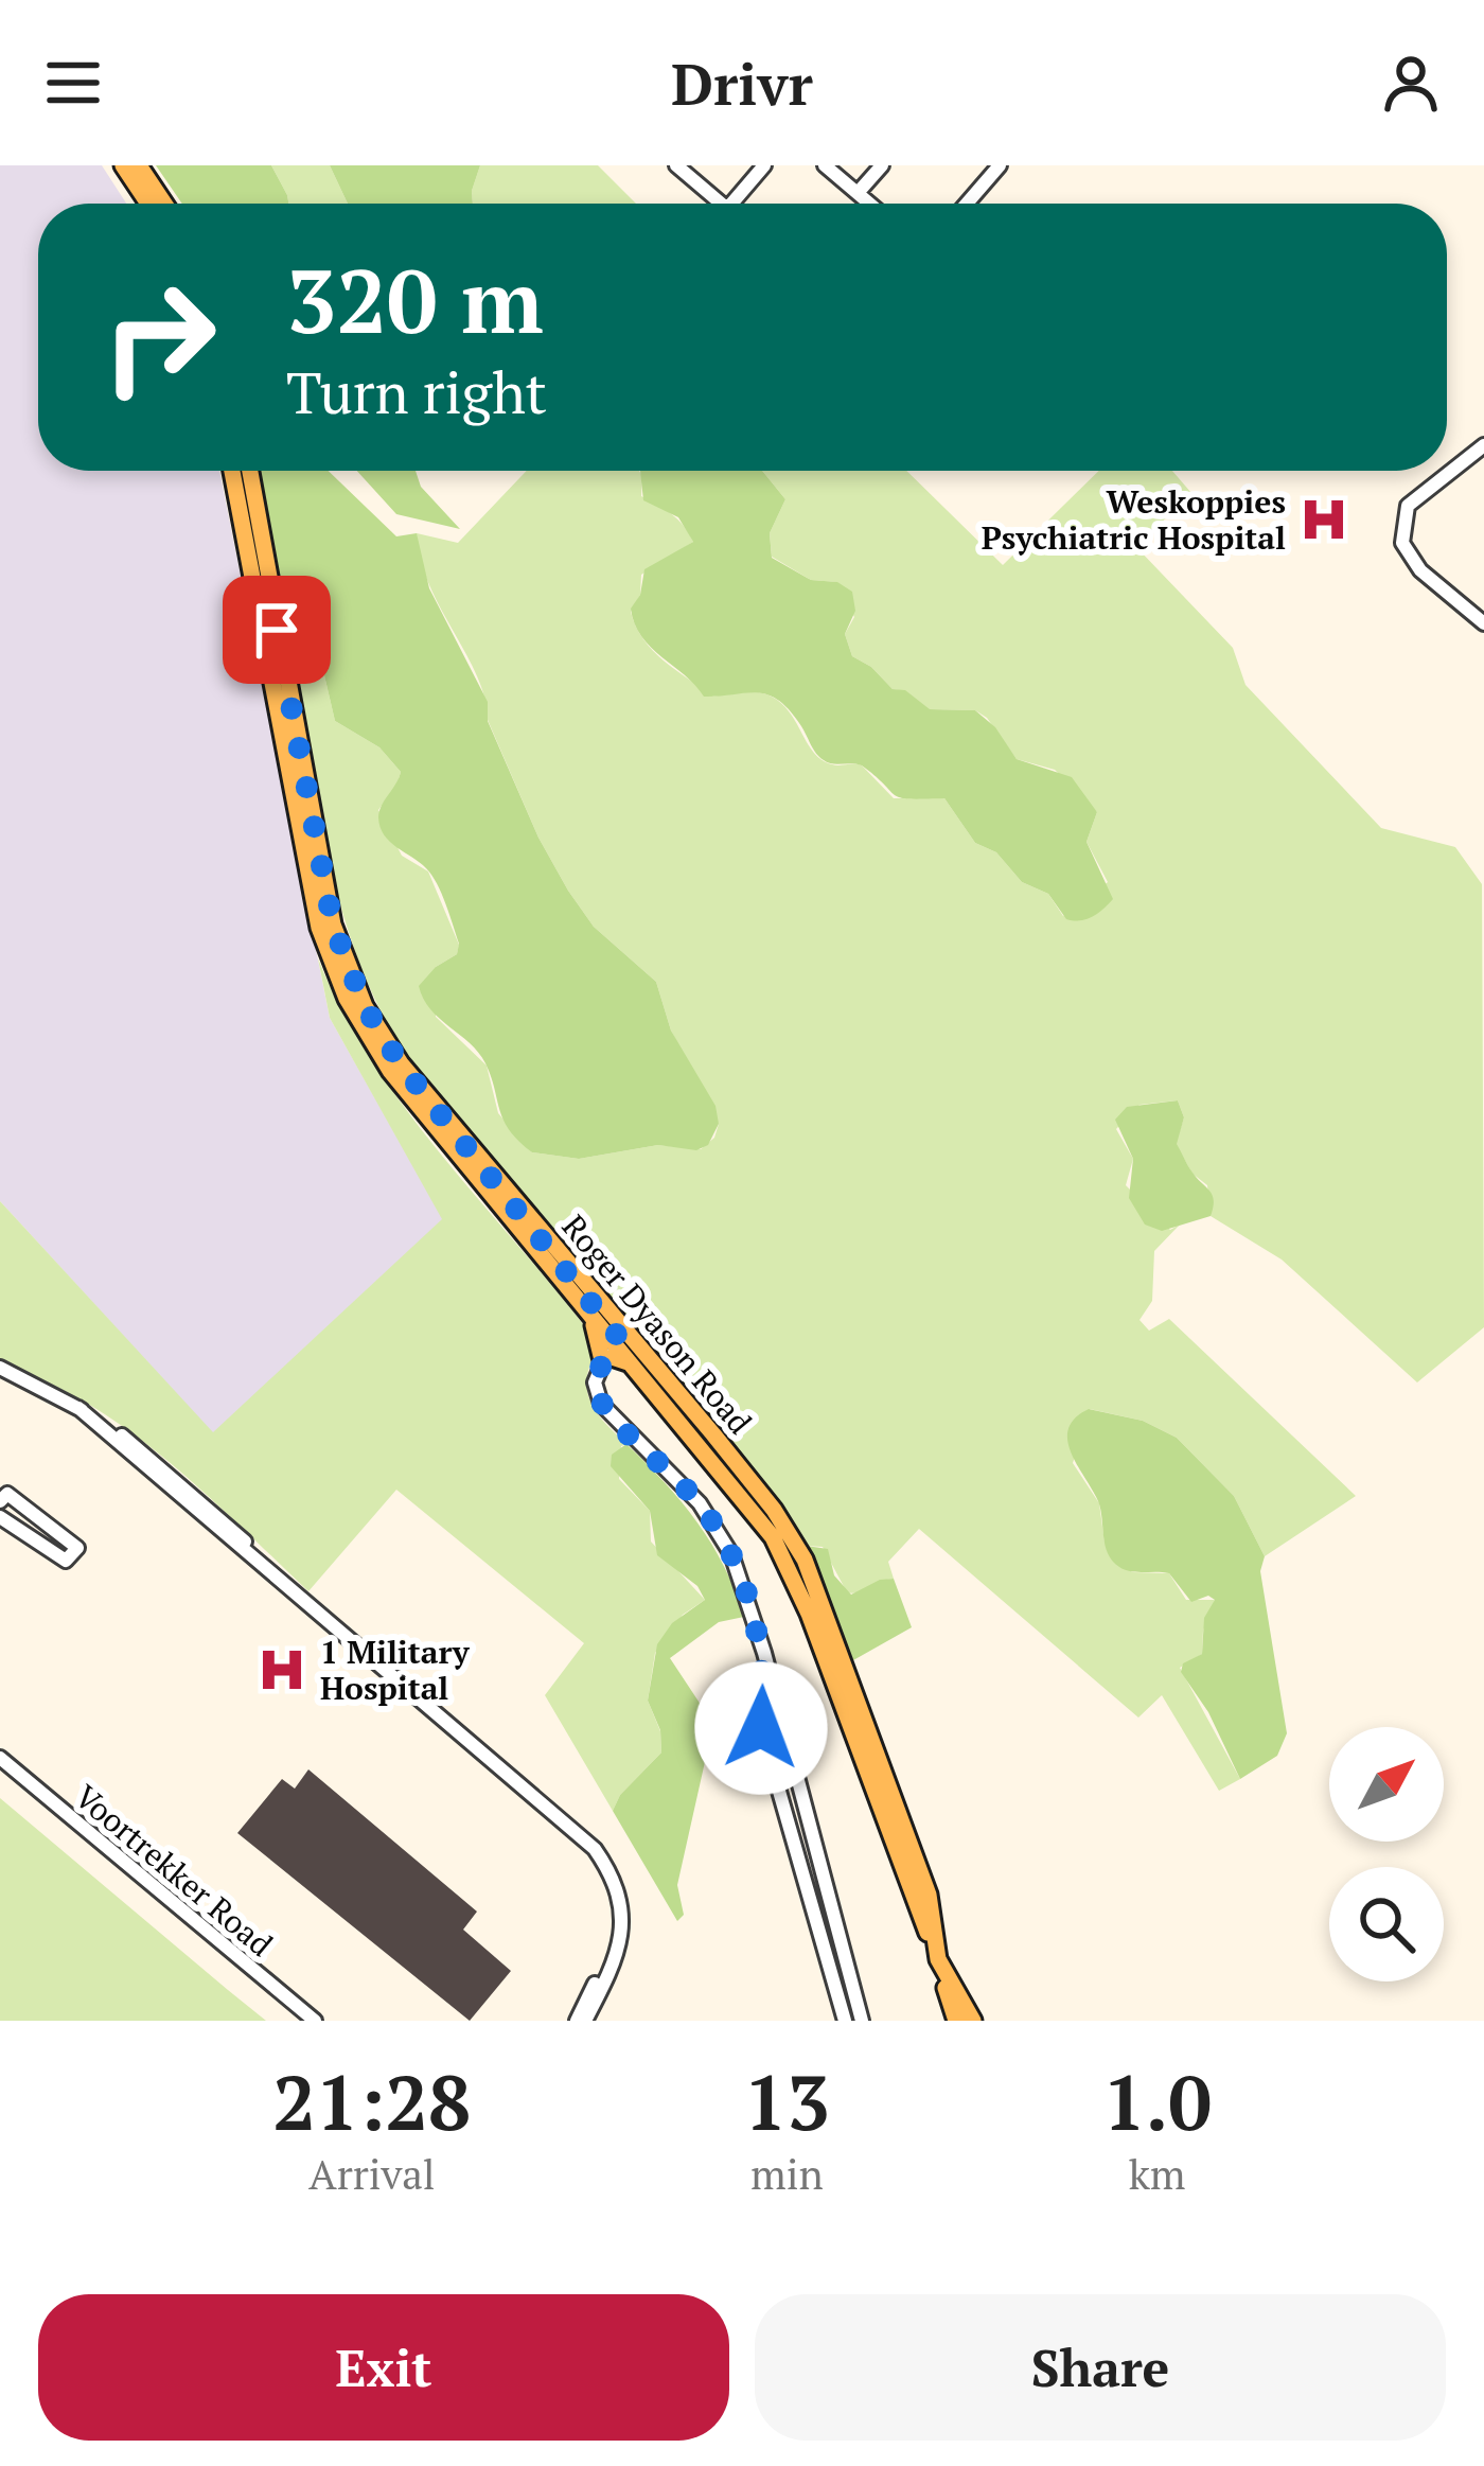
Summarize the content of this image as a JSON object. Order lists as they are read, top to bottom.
{
  "streets": {
    "main road": ["Roger Dyason Road"],
    "street": ["Voortrekker Road"]
  },
  "places": {
    "hospital": ["Weskoppies Psychiatric Hospital", "1 Military Hospital"]
  },
  "north": "top right",
  "page": {
    "header": "Drivr",
    "turn": ["320 m", "Turn right"],
    "eta": [
      "21:28",
      "Arrival",
      "13",
      "min",
      "1.0",
      "km"
    ],
    "buttons": ["Exit", "Share"]
  }
}
